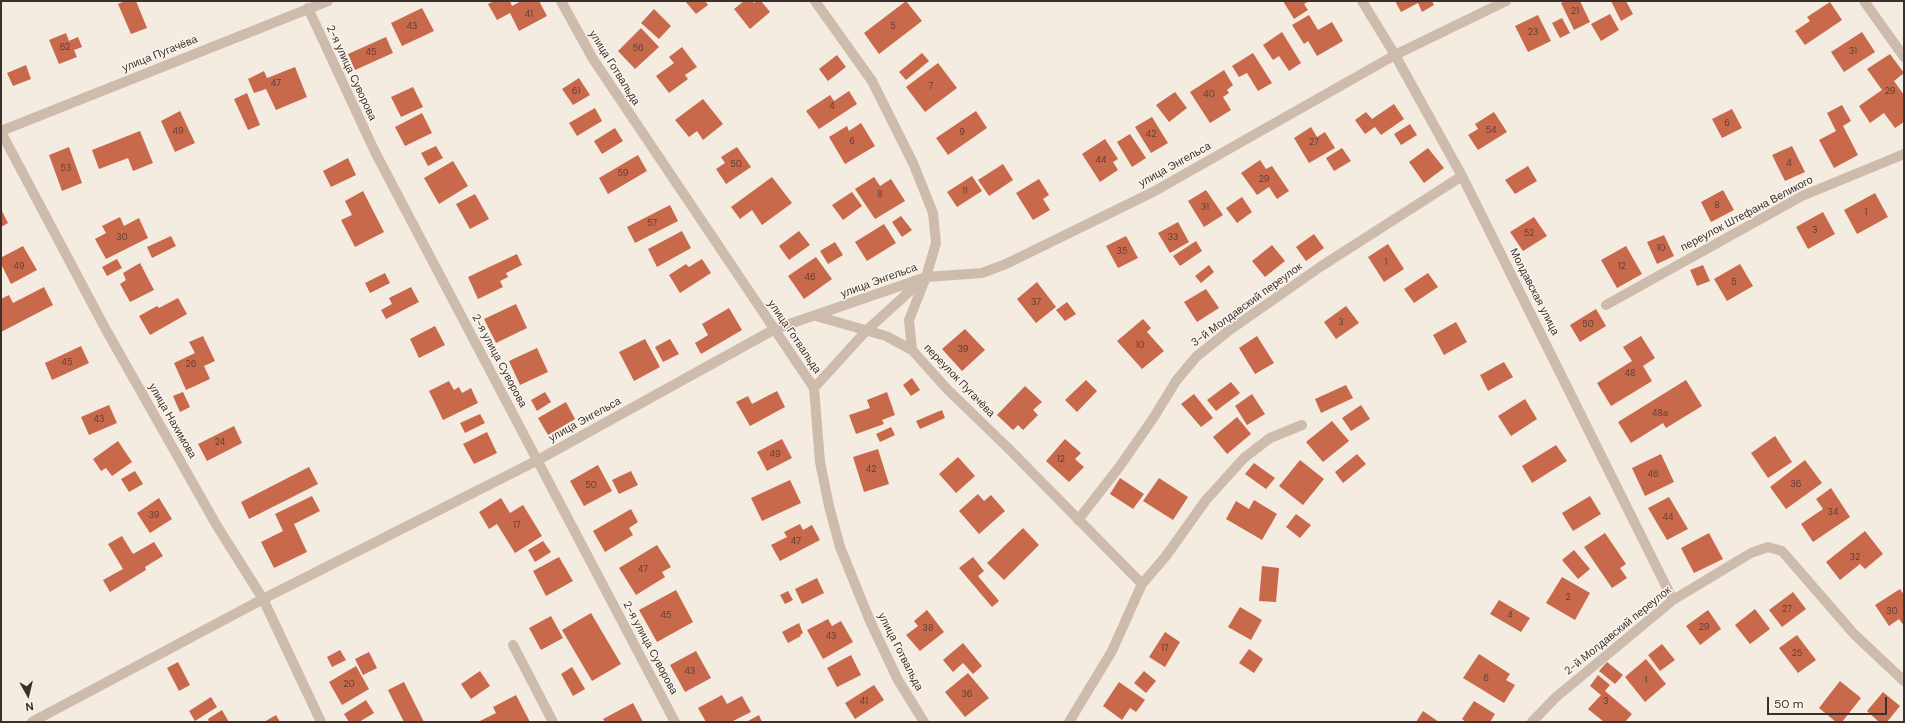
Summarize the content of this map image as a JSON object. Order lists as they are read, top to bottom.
{
  "streets": {
    "street": [
      "улица Пугачёва",
      "улица Готвальда",
      "2-я улица Суворова",
      "улица Энгельса",
      "переулок Штефана Великого",
      "Молдавская улица",
      "3-й Молдавский переулок",
      "переулок Пугачёва",
      "улица Нахимова",
      "2-й Молдавский переулок"
    ]
  },
  "crossings": [
    ["улица Пугачёва", "2-я улица Суворова"],
    ["улица Пугачёва", "улица Нахимова"],
    ["улица Готвальда", "улица Энгельса"],
    ["2-я улица Суворова", "улица Энгельса"],
    ["улица Энгельса", "Молдавская улица"],
    ["улица Энгельса", "переулок Пугачёва"],
    ["улица Энгельса", "улица Нахимова"],
    ["Молдавская улица", "3-й Молдавский переулок"],
    ["Молдавская улица", "2-й Молдавский переулок"],
    ["3-й Молдавский переулок", "переулок Пугачёва"]
  ],
  "house_numbers": [
    "21",
    "41",
    "43",
    "5",
    "23",
    "62",
    "56",
    "31",
    "45",
    "47",
    "7",
    "61",
    "29",
    "40",
    "4",
    "6",
    "54",
    "49",
    "9",
    "42",
    "6",
    "27",
    "44",
    "4",
    "50",
    "53",
    "59",
    "29",
    "11",
    "8",
    "8",
    "31",
    "1",
    "57",
    "3",
    "52",
    "30",
    "33",
    "10",
    "35",
    "1",
    "49",
    "12",
    "46",
    "5",
    "37",
    "3",
    "50",
    "10",
    "39",
    "45",
    "26",
    "48",
    "48а",
    "43",
    "24",
    "49",
    "12",
    "42",
    "46",
    "36",
    "50",
    "34",
    "39",
    "44",
    "17",
    "47",
    "32",
    "47",
    "2",
    "27",
    "30",
    "45",
    "4",
    "29",
    "38",
    "43",
    "17",
    "25",
    "43",
    "6",
    "1",
    "20",
    "36",
    "41",
    "3"
  ],
  "scale_bar": "50 m",
  "north": "bottom"
}
